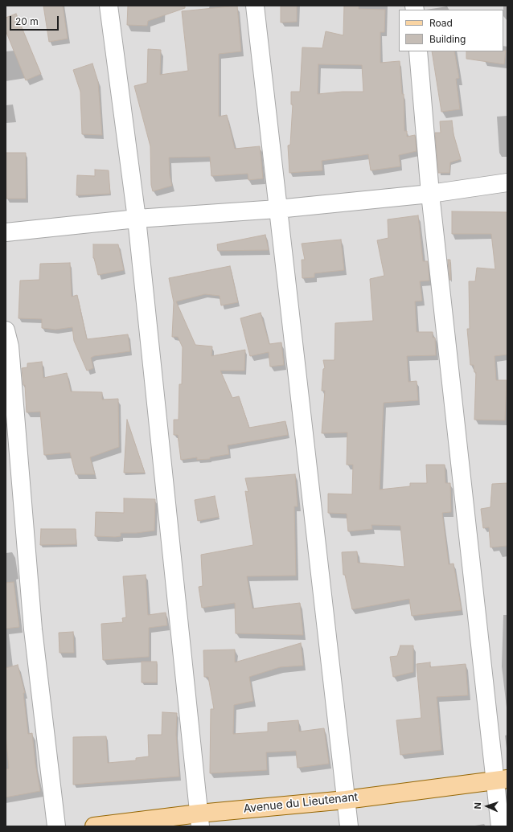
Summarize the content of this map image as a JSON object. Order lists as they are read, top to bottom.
{
  "streets": {
    "main road": ["Avenue du Lieutenant"]
  },
  "legend": ["Road", "Building"],
  "scale_bar": "20 m",
  "north": "left"
}
